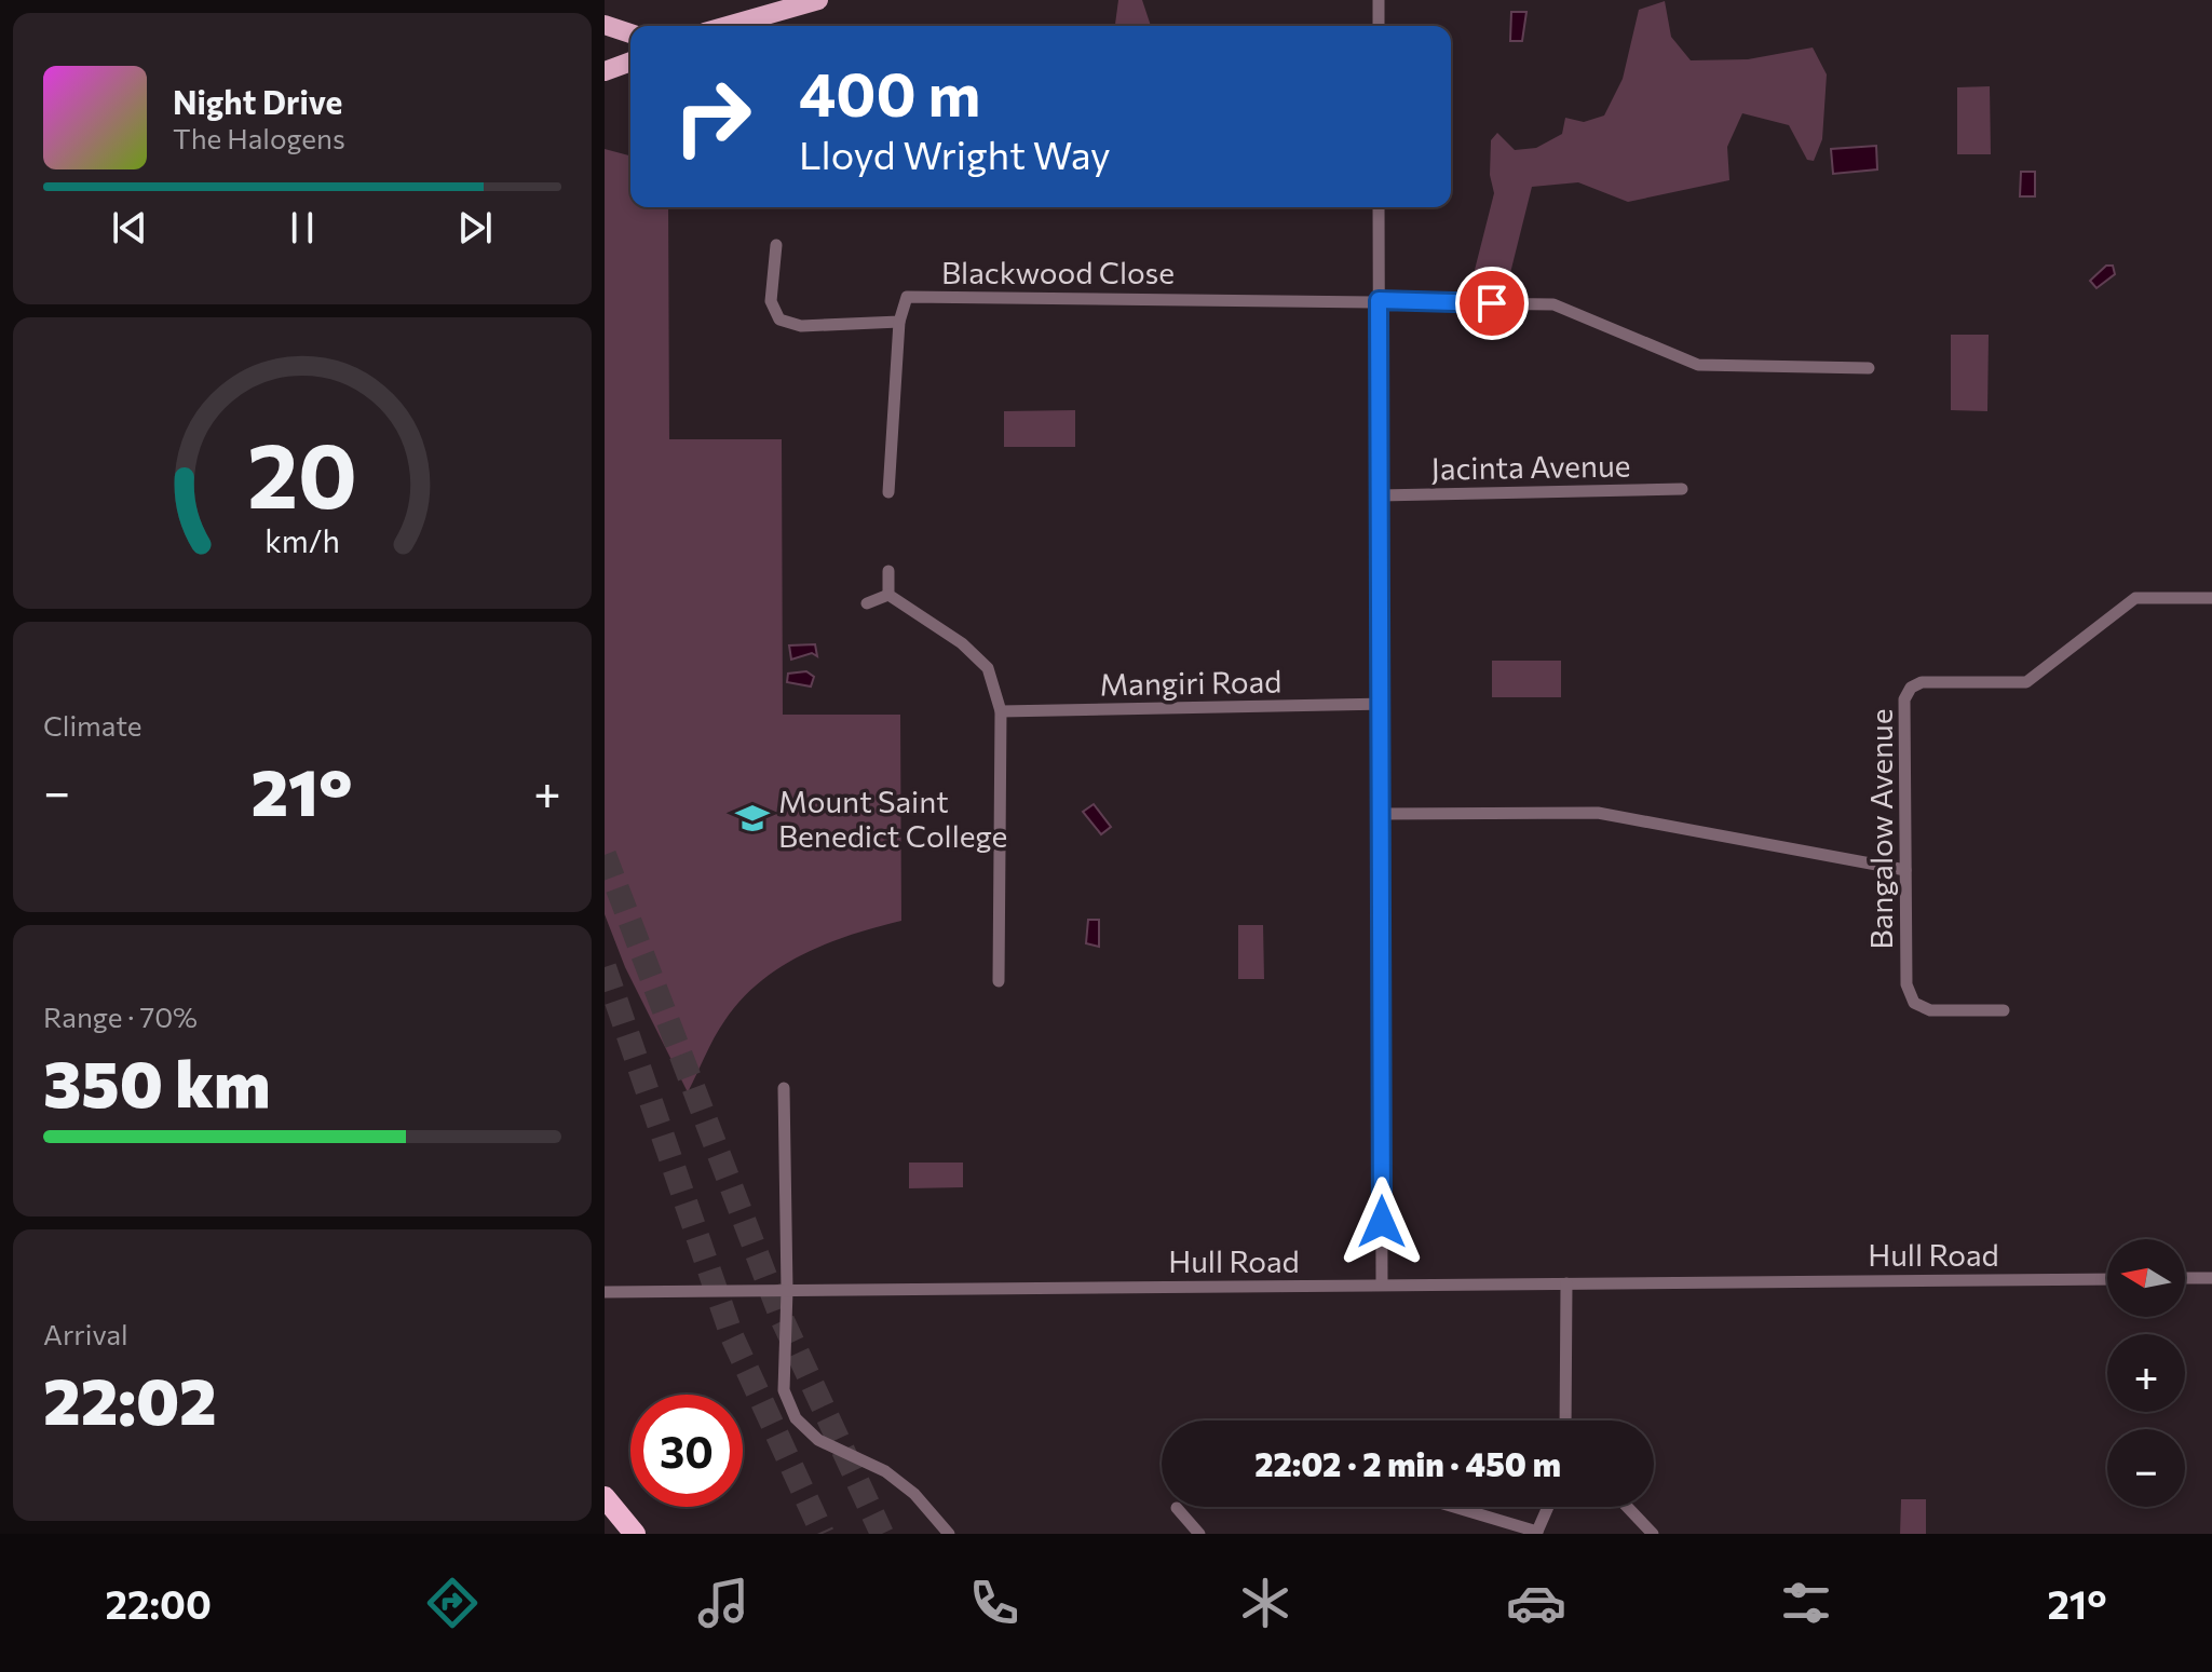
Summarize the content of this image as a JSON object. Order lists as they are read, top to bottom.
{
  "streets": {
    "street": [
      "Blackwood Close",
      "Jacinta Avenue",
      "Mangiri Road",
      "Bangalow Avenue",
      "Hull Road"
    ]
  },
  "places": {
    "school or university": ["Mount Saint Benedict College"]
  },
  "north": "left",
  "page": {
    "turn": ["400 m", "Lloyd Wright Way"],
    "song": ["Night Drive", "The Halogens"],
    "tile": [
      "Climate",
      ["Range · 70%", "350 km"],
      ["Arrival", "22:02"]
    ],
    "heat": ["−", "21°", "+"],
    "map_buttons": ["+", "−"],
    "limit": "30",
    "trip": "22:02 · 2 min · 450 m",
    "tabs": ["22:00", "21°"],
    "gauge": ["20", "km/h"]
  }
}
